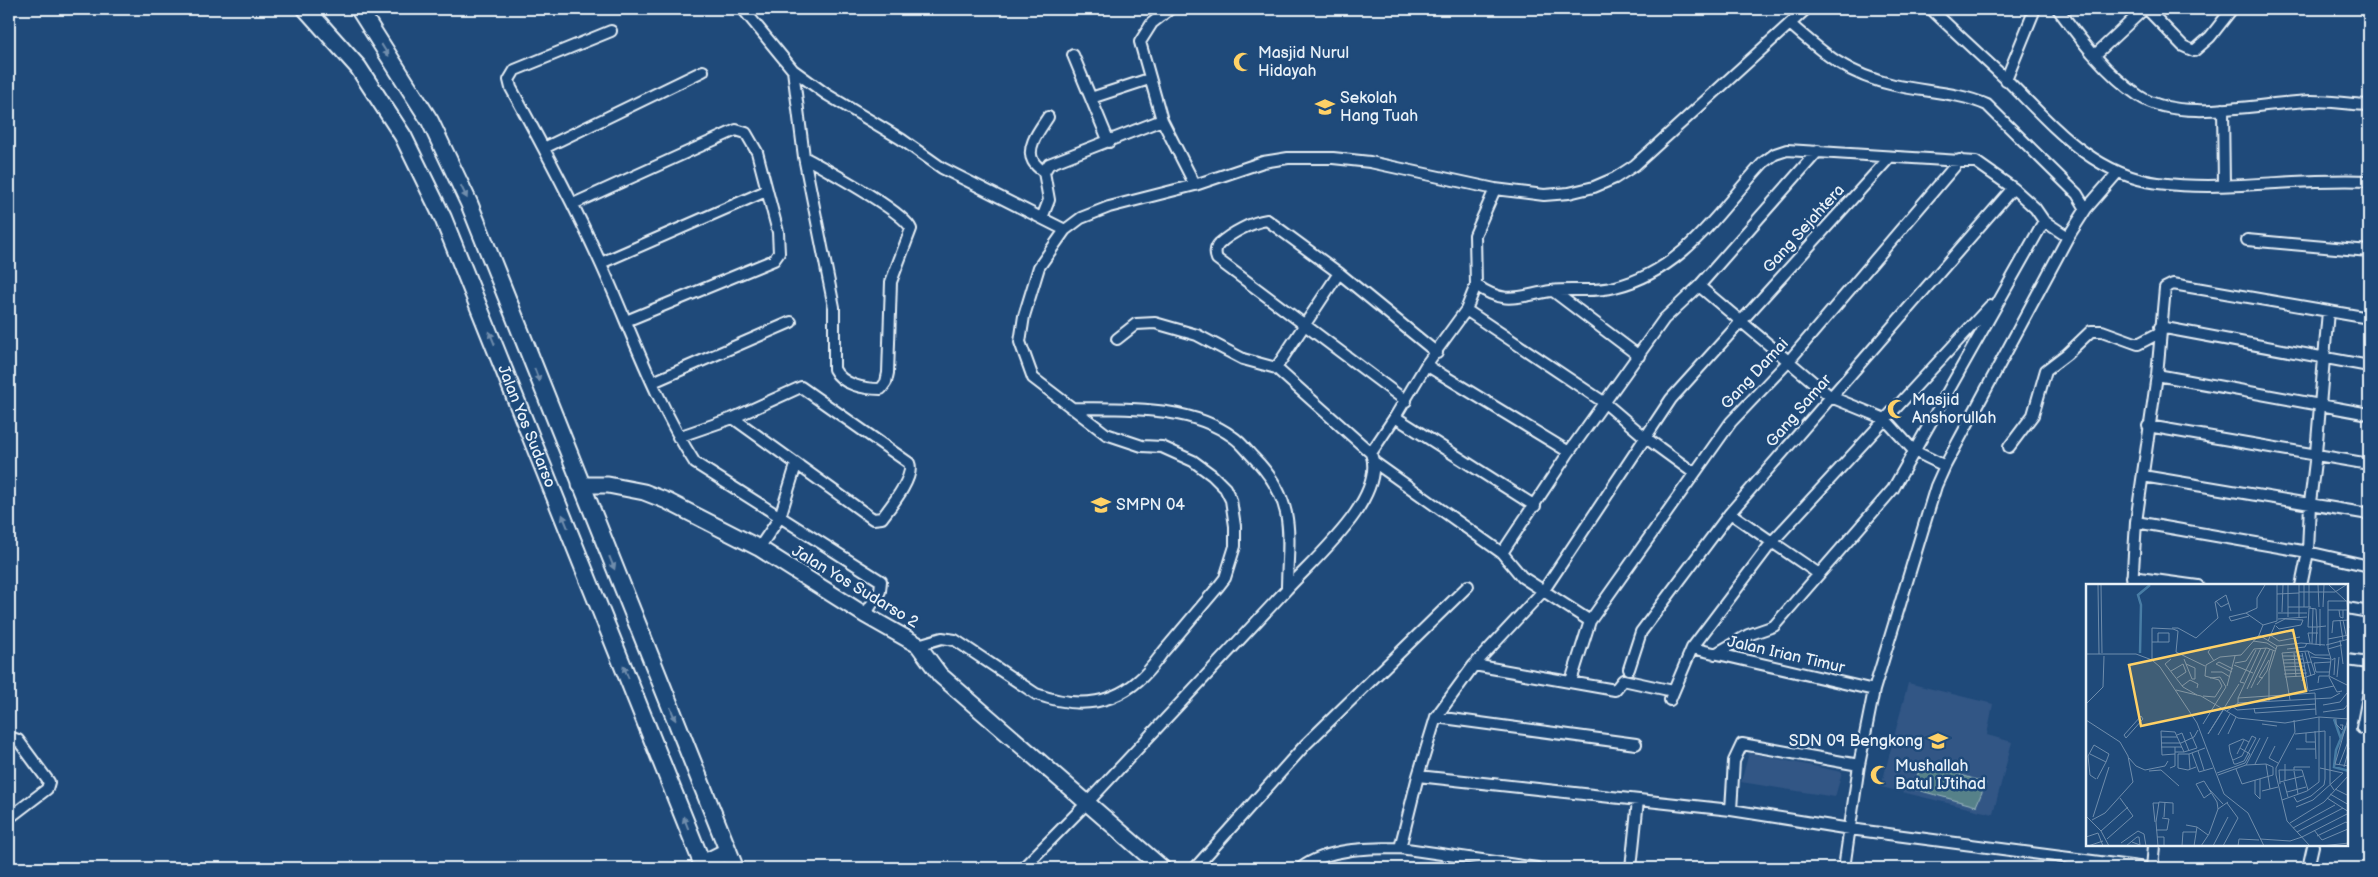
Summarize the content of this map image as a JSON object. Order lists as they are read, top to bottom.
{
  "streets": {
    "main road": ["Jalan Yos Sudarso", "Jalan Yos Sudarso 2"],
    "street": [
      "Gang Sejahtera",
      "Gang Damai",
      "Gang Samar",
      "Jalan Irian Timur"
    ]
  },
  "crossings": [
    ["Jalan Yos Sudarso", "Jalan Yos Sudarso 2"]
  ],
  "places": {
    "mosque": ["Masjid Nurul Hidayah", "Masjid Anshorullah", "Mushallah Batul IJtihad"],
    "school or university": ["Sekolah Hang Tuah", "SMPN 04", "SDN 09 Bengkong"]
  }
}
